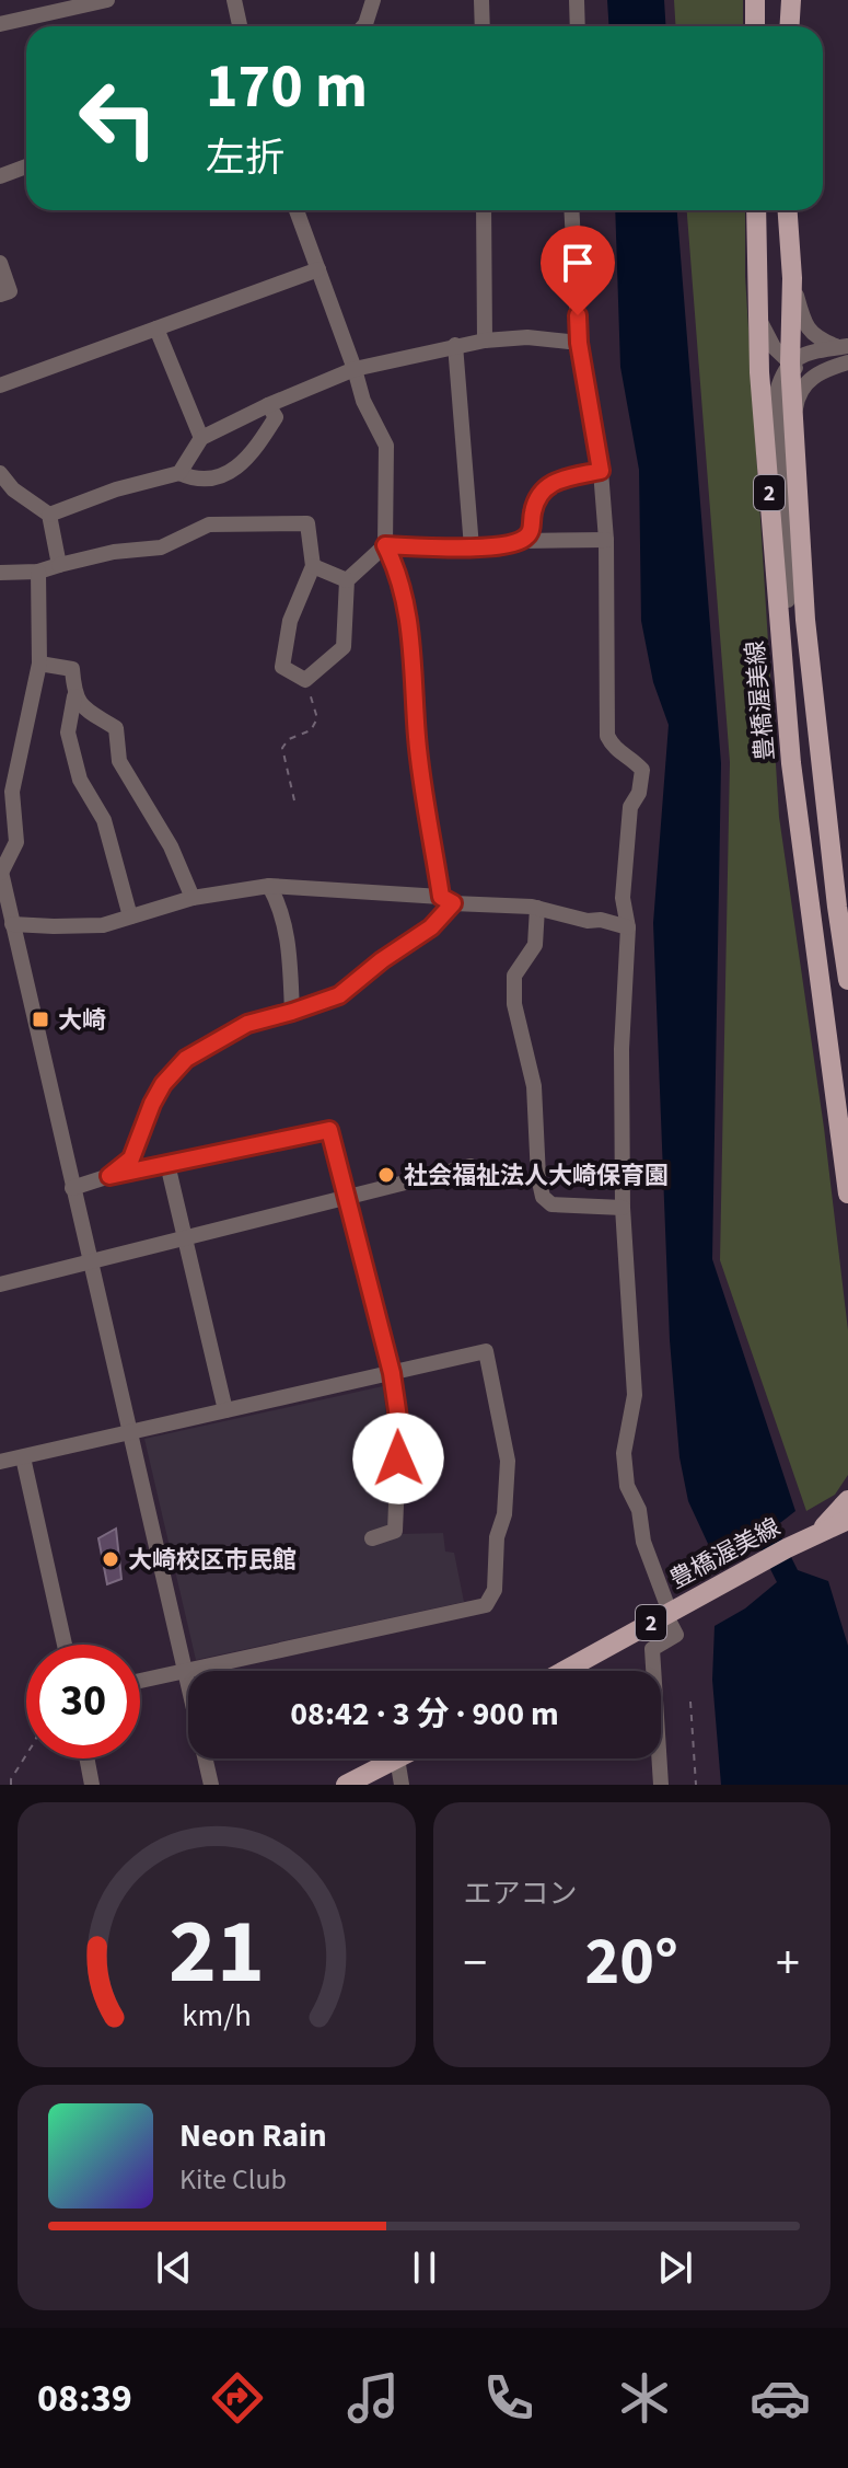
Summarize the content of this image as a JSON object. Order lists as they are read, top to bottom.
{
  "streets": {
    "main road": ["2", "豊橋渥美線"]
  },
  "places": {
    "transit": ["大崎"],
    "other": ["社会福祉法人大崎保育園", "大崎校区市民館"]
  },
  "page": {
    "turn": ["170 m", "左折"],
    "limit": "30",
    "trip": "08:42 · 3 分 · 900 m",
    "tile": "エアコン",
    "heat": ["−", "20°", "+"],
    "song": ["Neon Rain", "Kite Club"],
    "tabs": "08:39",
    "gauge": ["21", "km/h"]
  }
}
